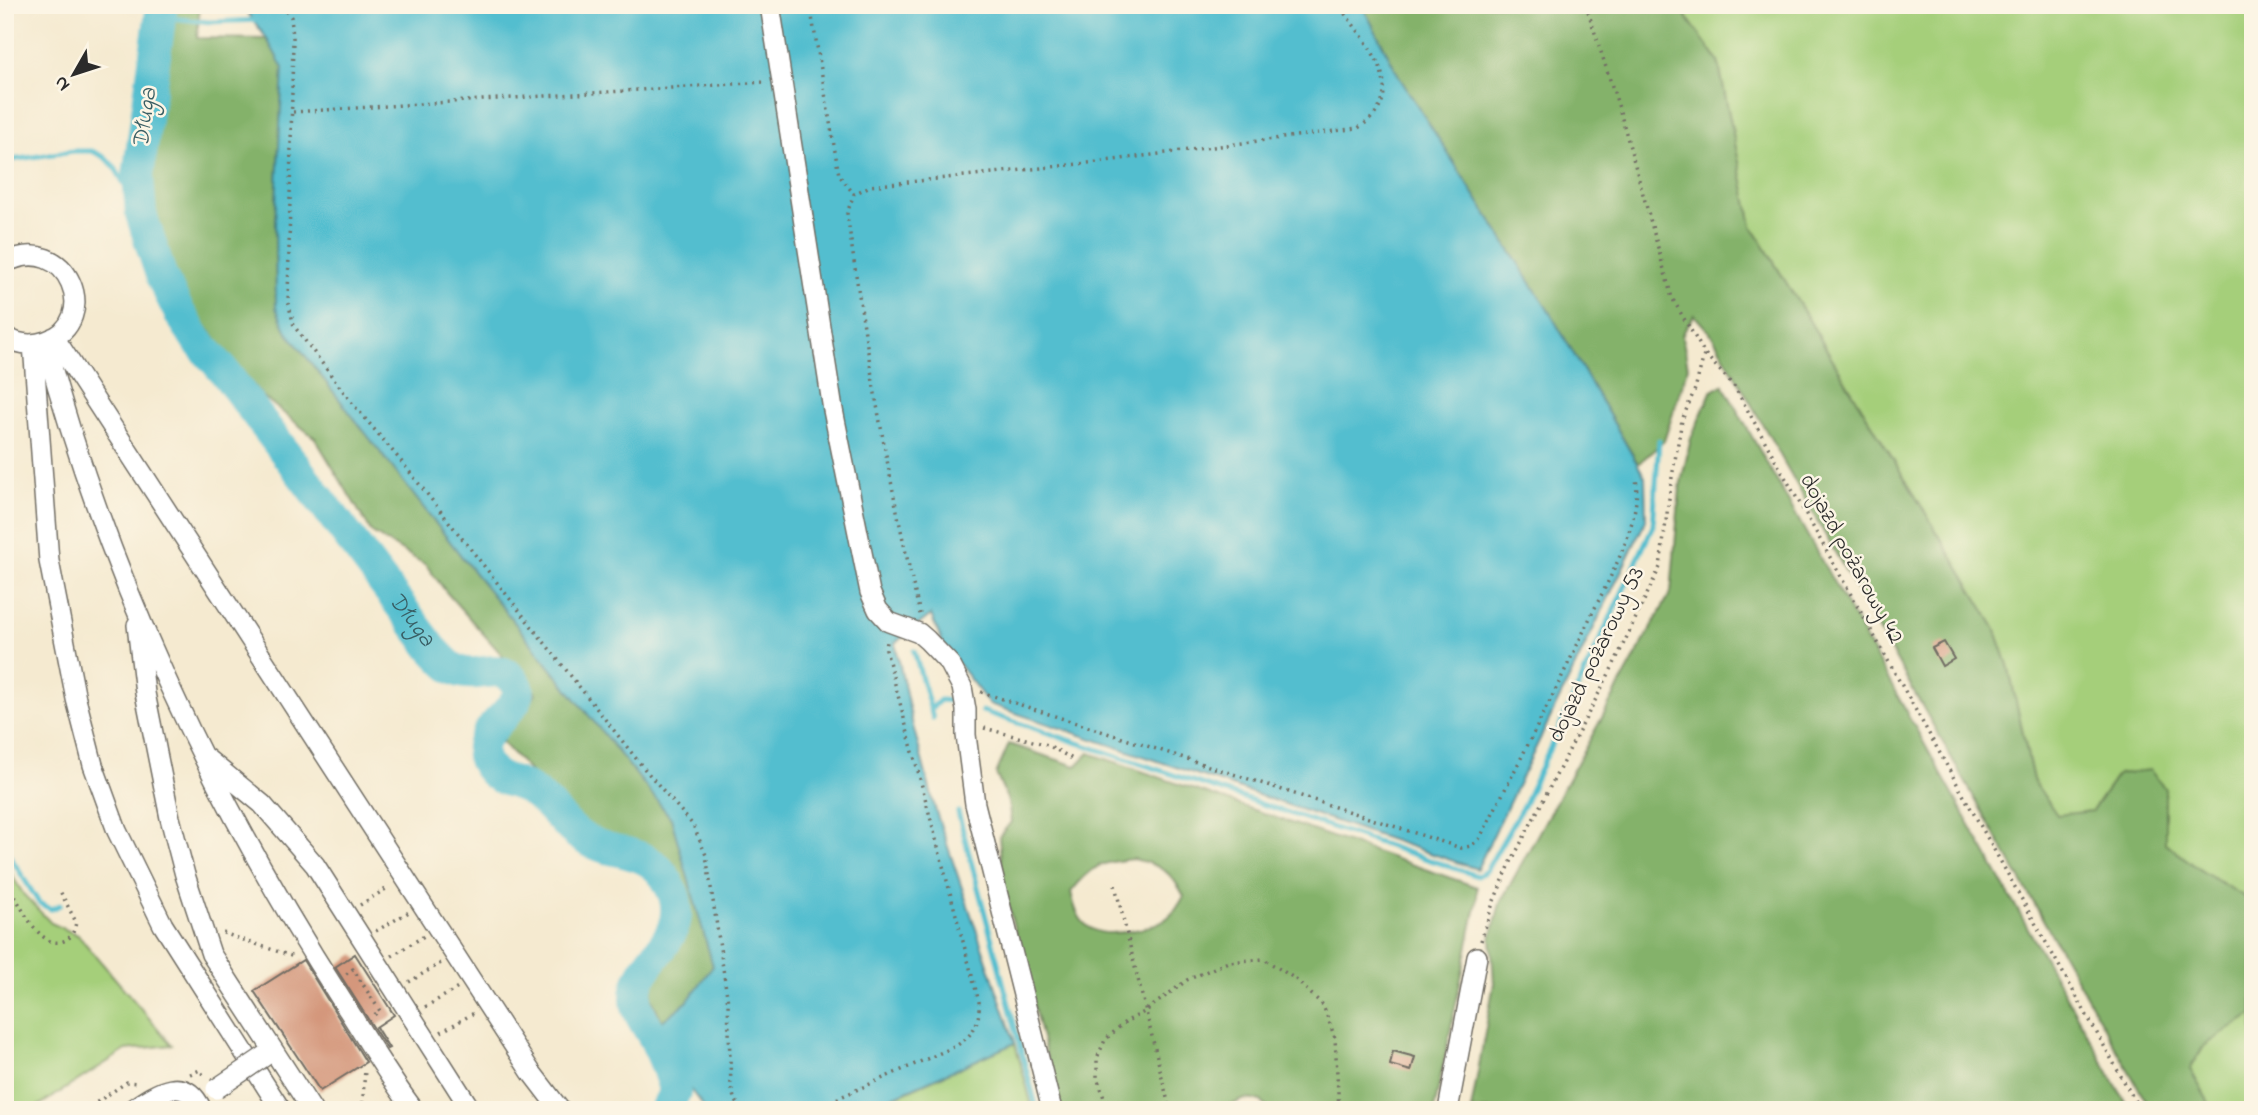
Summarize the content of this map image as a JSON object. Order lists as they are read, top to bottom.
{
  "streets": {
    "path": ["dojazd pożarowy 42", "dojazd pożarowy 53"]
  },
  "crossings": [
    ["dojazd pożarowy 42", "dojazd pożarowy 53"]
  ],
  "water": ["Długa"],
  "north": "bottom left"
}
